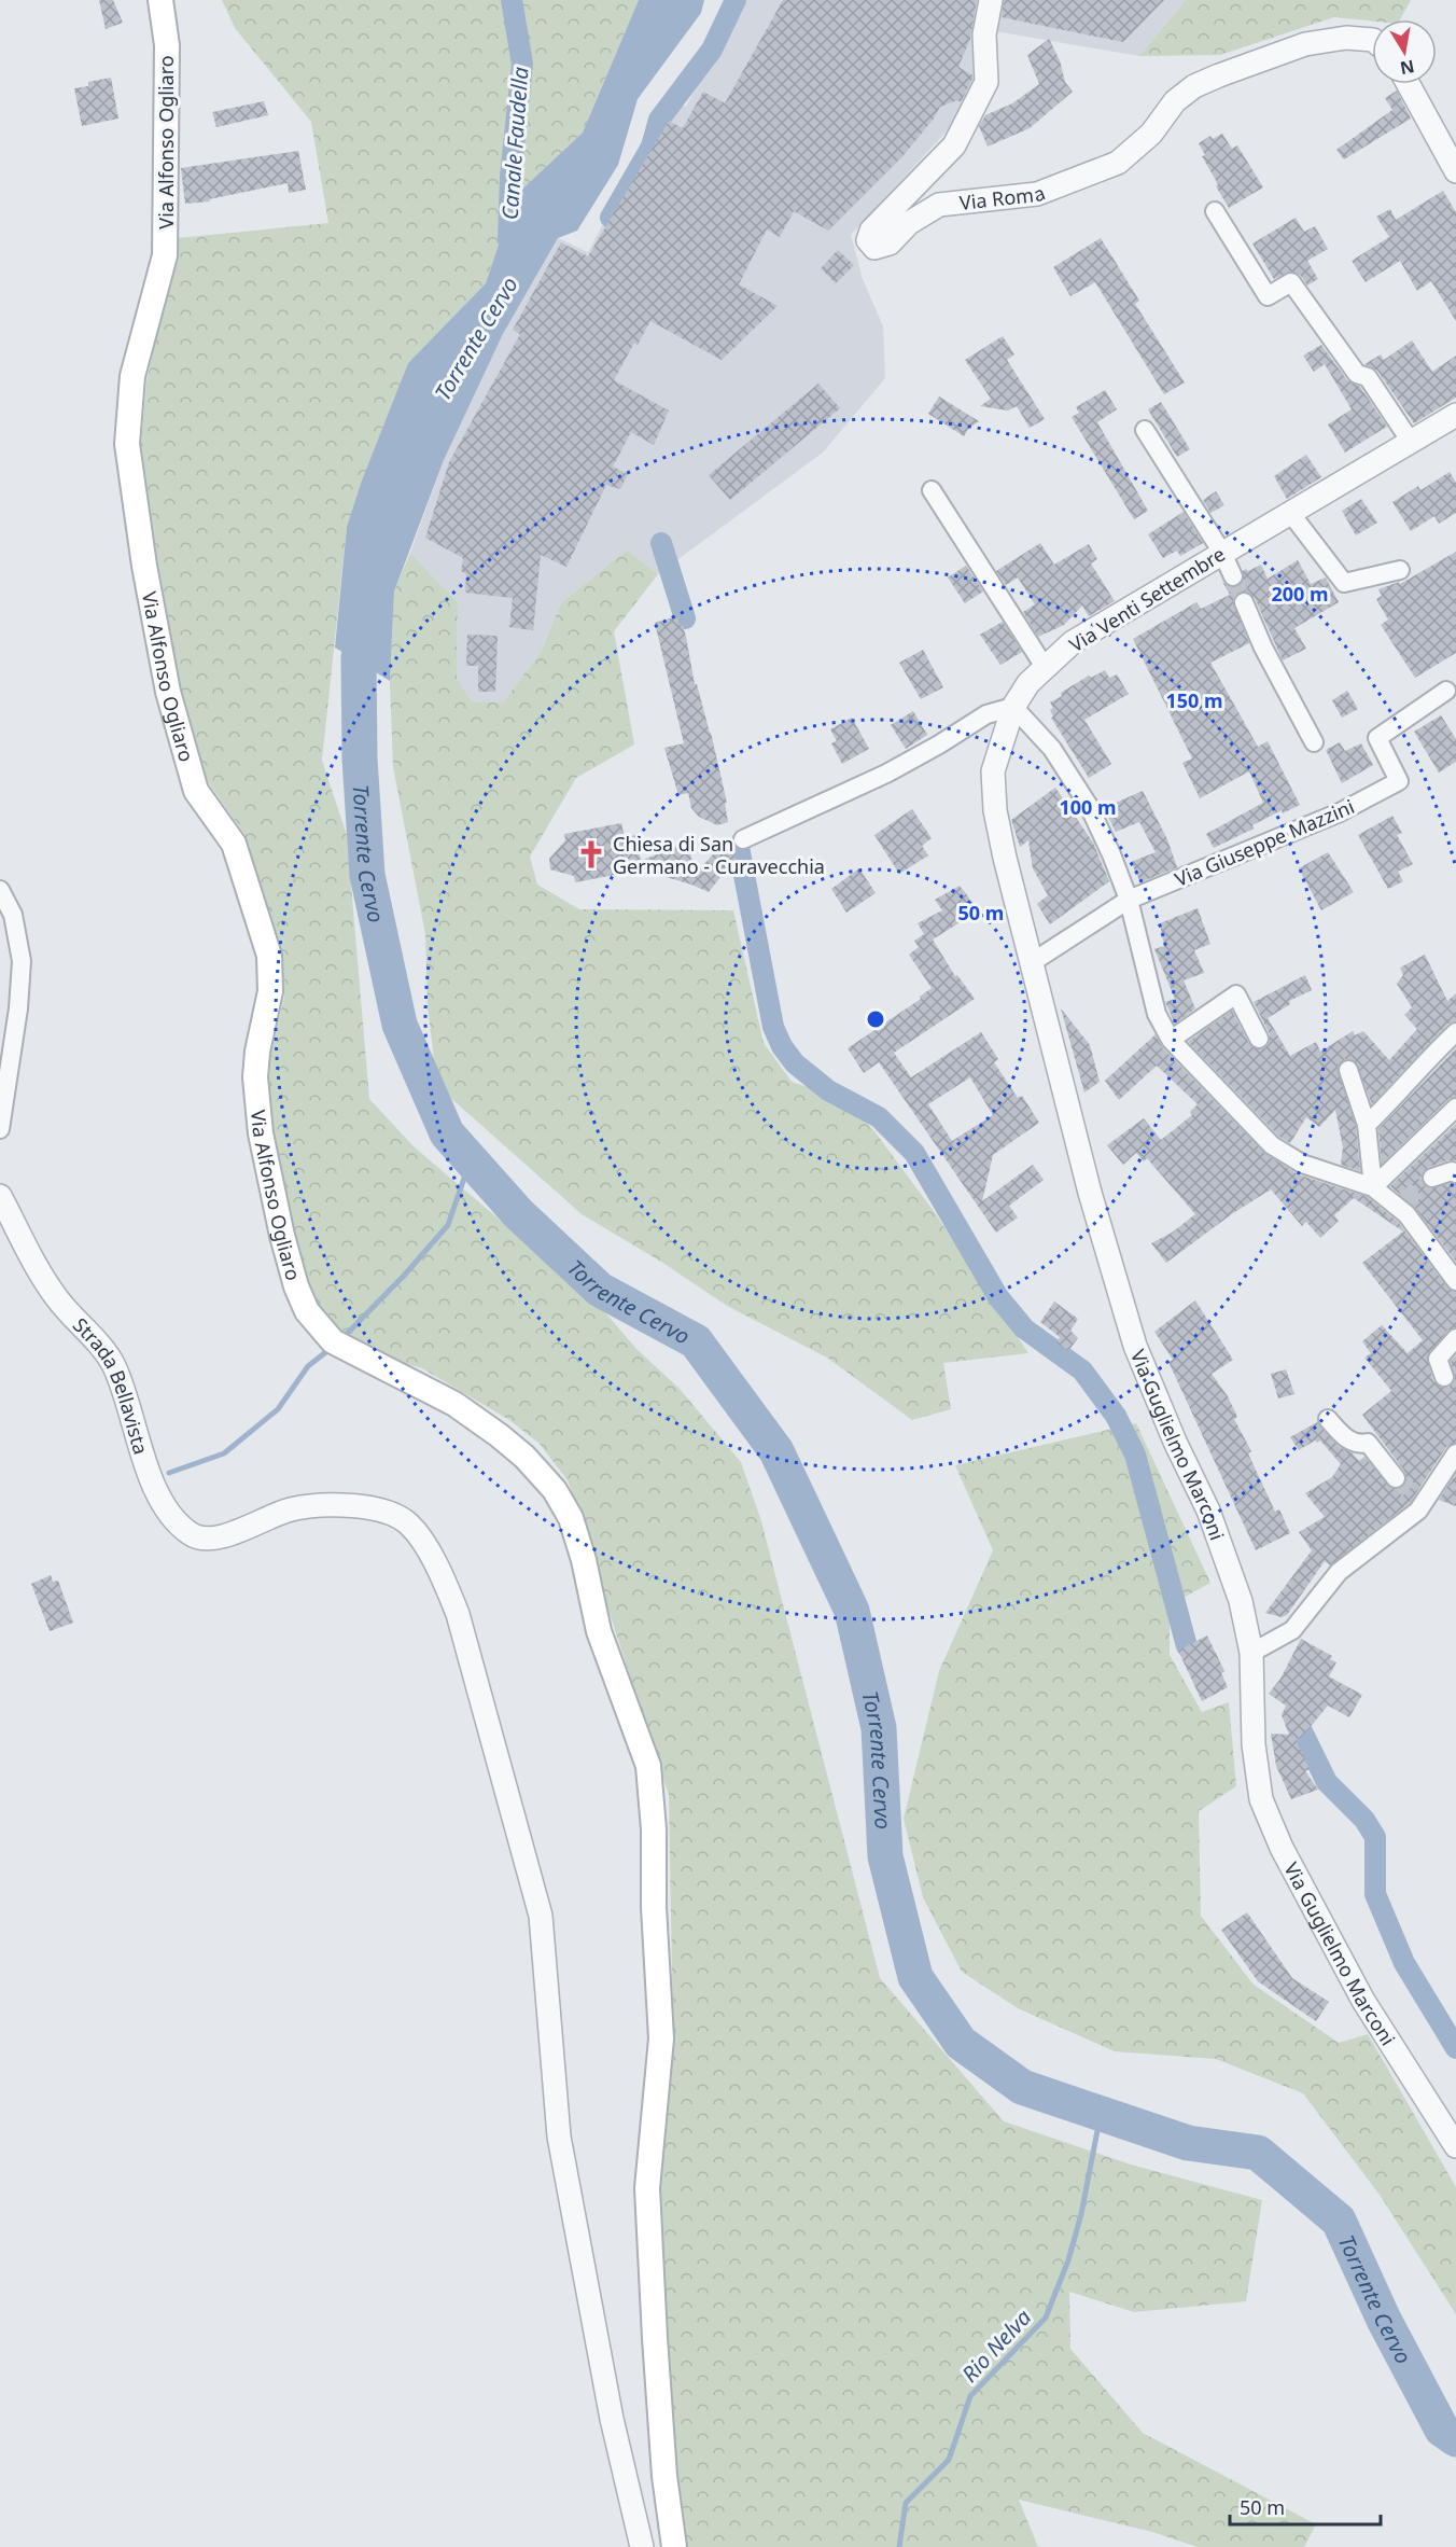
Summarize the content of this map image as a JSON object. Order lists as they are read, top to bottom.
{
  "streets": {
    "main road": ["Via Alfonso Ogliaro"],
    "street": [
      "Via Roma",
      "Via Venti Settembre",
      "Via Giuseppe Mazzini",
      "Strada Bellavista",
      "Via Guglielmo Marconi"
    ]
  },
  "crossings": [
    ["Via Venti Settembre", "Via Guglielmo Marconi"],
    ["Via Giuseppe Mazzini", "Via Guglielmo Marconi"]
  ],
  "water": ["Canale Faudella", "Torrente Cervo", "Rio Nelva"],
  "places": {
    "church": ["Chiesa di San Germano - Curavecchia"]
  },
  "scale_bar": "50 m",
  "north": "bottom",
  "rings": [
    "200 m",
    "150 m",
    "100 m",
    "50 m"
  ]
}
